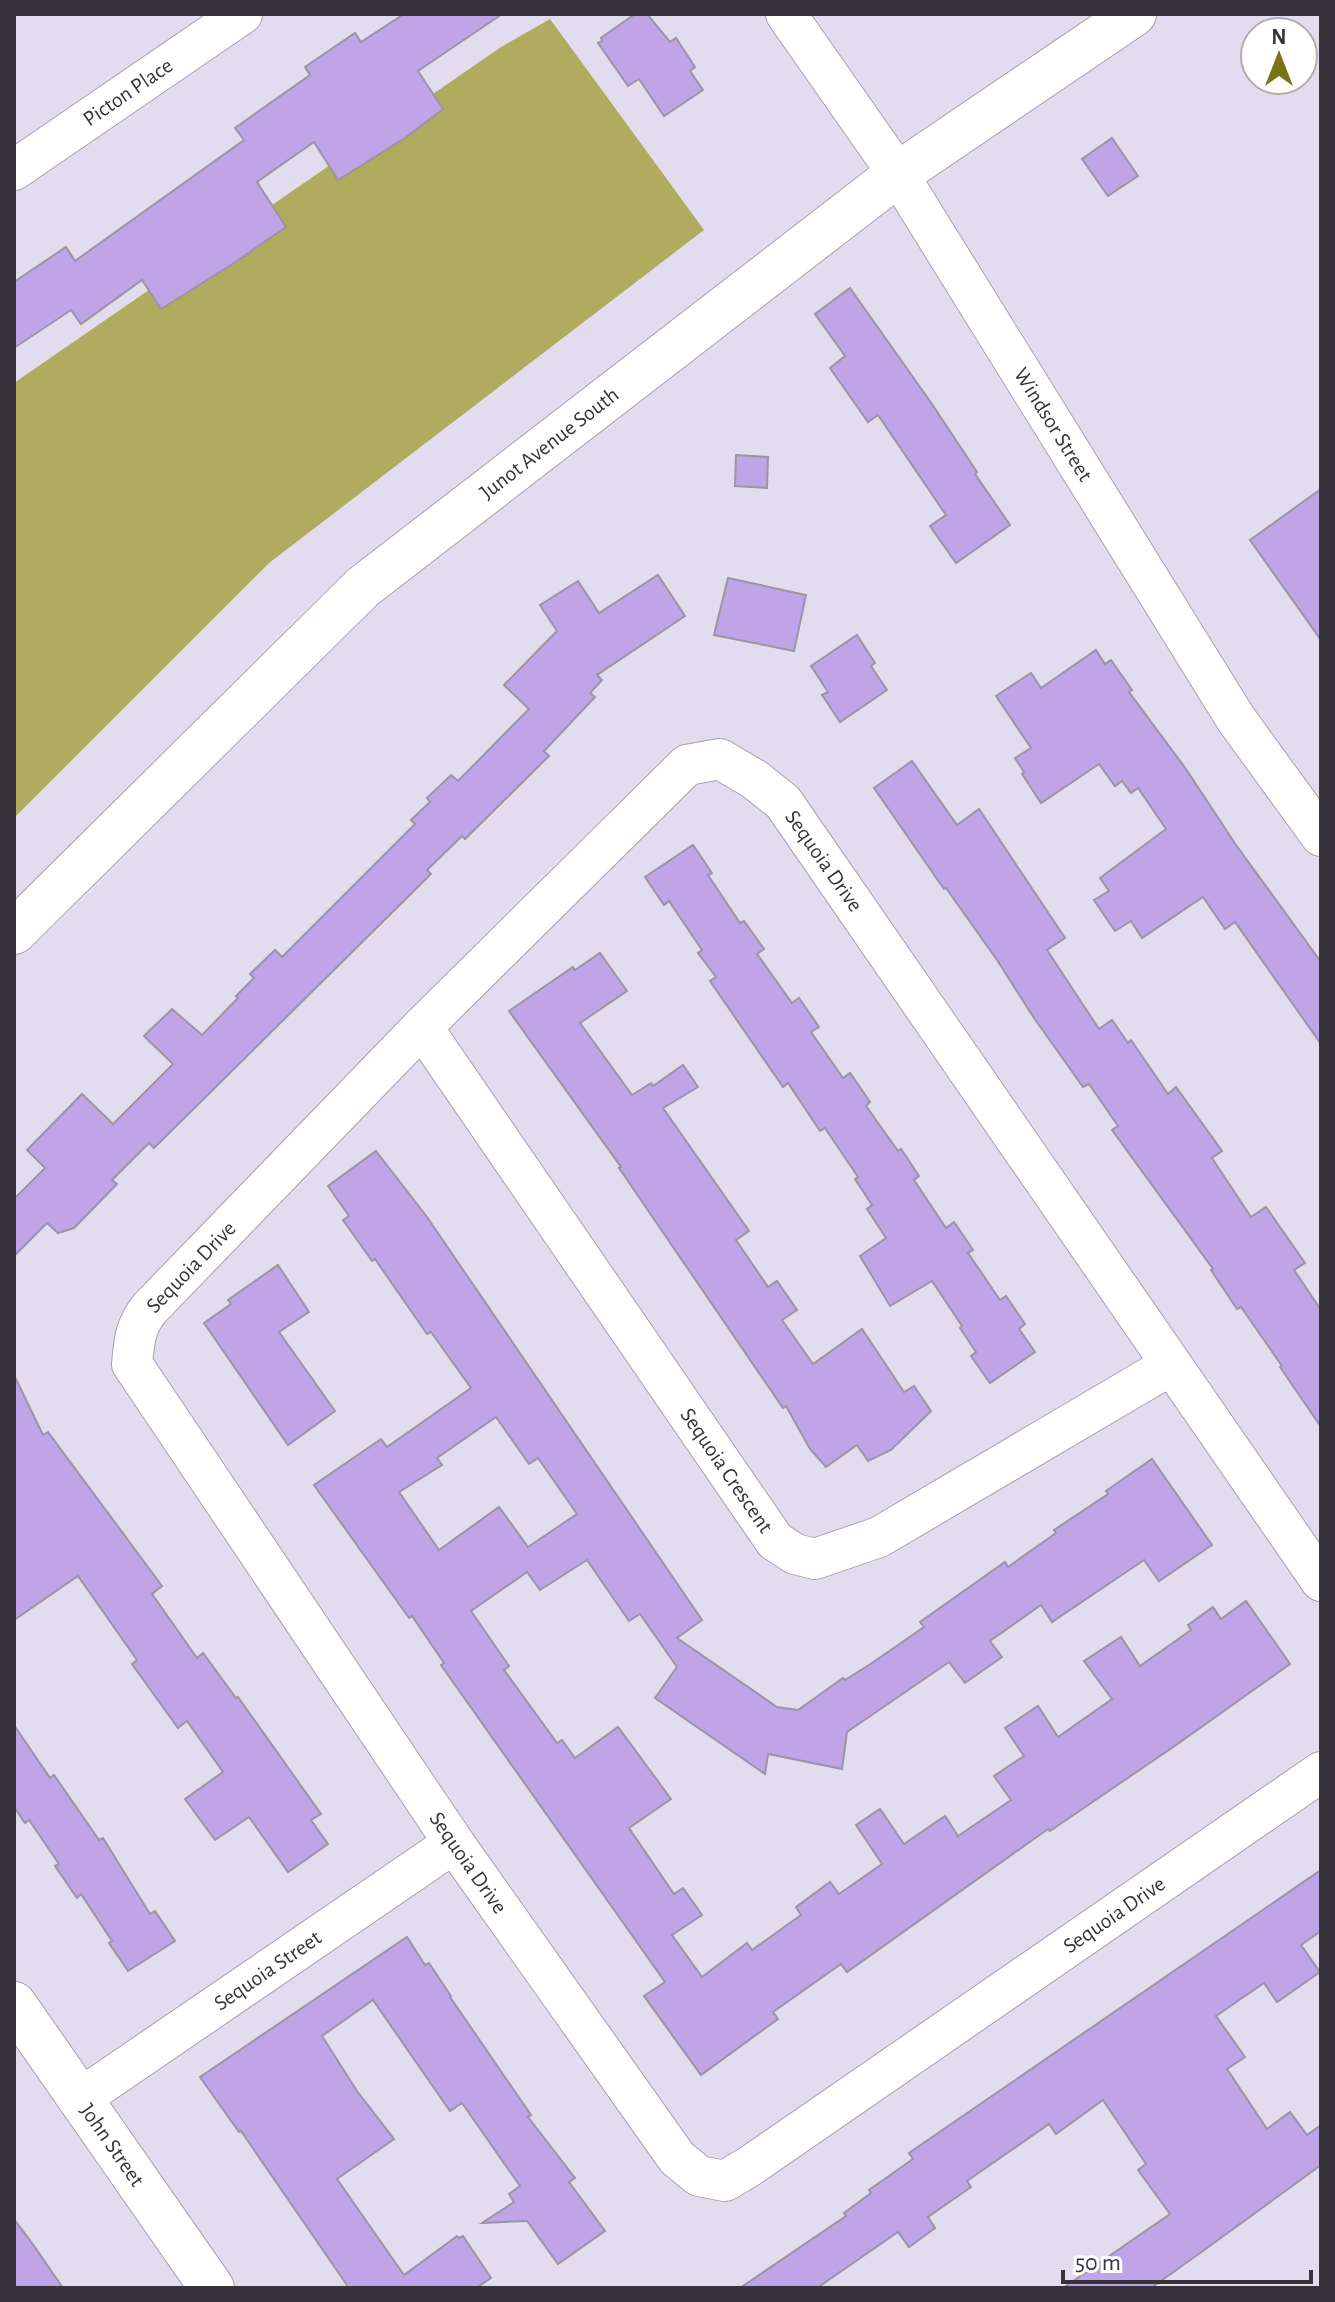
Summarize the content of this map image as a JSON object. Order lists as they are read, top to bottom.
{
  "streets": {
    "main road": ["Junot Avenue South", "John Street"],
    "street": [
      "Picton Place",
      "Windsor Street",
      "Sequoia Drive",
      "Sequoia Crescent",
      "Sequoia Street"
    ]
  },
  "crossings": [
    ["Windsor Street", "Junot Avenue South"],
    ["Sequoia Drive", "Sequoia Crescent"],
    ["Sequoia Drive", "Sequoia Street"],
    ["Sequoia Street", "John Street"]
  ],
  "scale_bar": "50 m",
  "north": "top"
}
